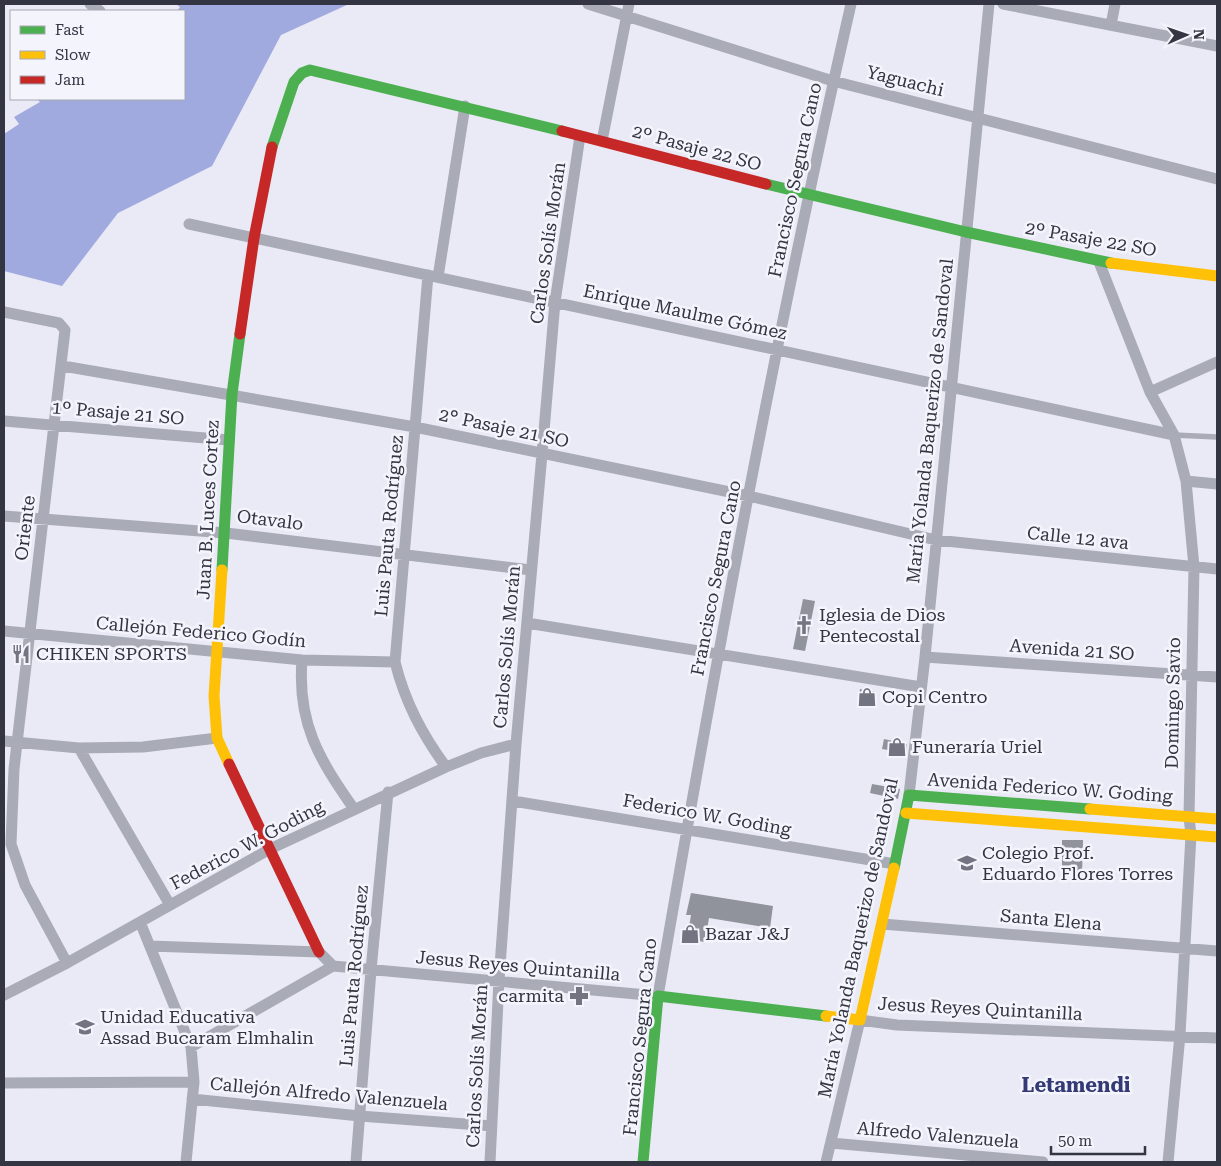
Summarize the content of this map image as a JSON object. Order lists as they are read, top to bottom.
{
  "streets": {
    "street": [
      "Yaguachi",
      "2º Pasaje 22 SO",
      "Francisco Segura Cano",
      "Carlos Solís Morán",
      "Enrique Maulme Gómez",
      "1º Pasaje 21 SO",
      "María Yolanda Baquerizo de Sandoval",
      "2° Pasaje 21 SO",
      "Juan B. Luces Cortez",
      "Otavalo",
      "Luis Pauta Rodríguez",
      "Oriente",
      "Calle 12 ava",
      "Callejón Federico Godín",
      "Avenida 21 SO",
      "Domingo Savio",
      "Avenida Federico W. Goding",
      "Federico W. Goding",
      "Santa Elena",
      "Jesus Reyes Quintanilla",
      "Callejón Alfredo Valenzuela",
      "Alfredo Valenzuela"
    ]
  },
  "crossings": [
    ["Yaguachi", "Francisco Segura Cano"],
    ["Yaguachi", "María Yolanda Baquerizo de Sandoval"],
    ["2º Pasaje 22 SO", "Francisco Segura Cano"],
    ["2º Pasaje 22 SO", "Carlos Solís Morán"],
    ["2º Pasaje 22 SO", "María Yolanda Baquerizo de Sandoval"],
    ["2º Pasaje 22 SO", "Juan B. Luces Cortez"],
    ["2º Pasaje 22 SO", "Luis Pauta Rodríguez"],
    ["2º Pasaje 22 SO", "Domingo Savio"],
    ["Francisco Segura Cano", "Enrique Maulme Gómez"],
    ["Francisco Segura Cano", "2° Pasaje 21 SO"],
    ["Francisco Segura Cano", "Federico W. Goding"],
    ["Francisco Segura Cano", "Jesus Reyes Quintanilla"],
    ["Carlos Solís Morán", "Enrique Maulme Gómez"],
    ["Carlos Solís Morán", "2° Pasaje 21 SO"],
    ["Carlos Solís Morán", "Otavalo"],
    ["Carlos Solís Morán", "Federico W. Goding"],
    ["Carlos Solís Morán", "Jesus Reyes Quintanilla"],
    ["Carlos Solís Morán", "Callejón Alfredo Valenzuela"],
    ["Enrique Maulme Gómez", "María Yolanda Baquerizo de Sandoval"],
    ["Enrique Maulme Gómez", "Juan B. Luces Cortez"],
    ["Enrique Maulme Gómez", "Luis Pauta Rodríguez"],
    ["Enrique Maulme Gómez", "Domingo Savio"],
    ["1º Pasaje 21 SO", "Juan B. Luces Cortez"],
    ["1º Pasaje 21 SO", "Oriente"],
    ["María Yolanda Baquerizo de Sandoval", "2° Pasaje 21 SO"],
    ["María Yolanda Baquerizo de Sandoval", "Calle 12 ava"],
    ["María Yolanda Baquerizo de Sandoval", "Avenida 21 SO"],
    ["María Yolanda Baquerizo de Sandoval", "Avenida Federico W. Goding"],
    ["María Yolanda Baquerizo de Sandoval", "Federico W. Goding"],
    ["María Yolanda Baquerizo de Sandoval", "Santa Elena"],
    ["María Yolanda Baquerizo de Sandoval", "Jesus Reyes Quintanilla"],
    ["María Yolanda Baquerizo de Sandoval", "Alfredo Valenzuela"],
    ["2° Pasaje 21 SO", "Juan B. Luces Cortez"],
    ["2° Pasaje 21 SO", "Luis Pauta Rodríguez"],
    ["2° Pasaje 21 SO", "Oriente"],
    ["2° Pasaje 21 SO", "Calle 12 ava"],
    ["Juan B. Luces Cortez", "Otavalo"],
    ["Juan B. Luces Cortez", "Callejón Federico Godín"],
    ["Juan B. Luces Cortez", "Federico W. Goding"],
    ["Otavalo", "Luis Pauta Rodríguez"],
    ["Otavalo", "Oriente"],
    ["Luis Pauta Rodríguez", "Callejón Federico Godín"],
    ["Luis Pauta Rodríguez", "Federico W. Goding"],
    ["Luis Pauta Rodríguez", "Jesus Reyes Quintanilla"],
    ["Luis Pauta Rodríguez", "Callejón Alfredo Valenzuela"],
    ["Oriente", "Callejón Federico Godín"],
    ["Oriente", "Federico W. Goding"],
    ["Calle 12 ava", "Domingo Savio"],
    ["Avenida 21 SO", "Domingo Savio"],
    ["Domingo Savio", "Avenida Federico W. Goding"],
    ["Domingo Savio", "Santa Elena"],
    ["Domingo Savio", "Jesus Reyes Quintanilla"]
  ],
  "districts": ["Letamendi"],
  "places": {
    "church": ["Iglesia de Dios Pentecostal"],
    "restaurant": ["CHIKEN SPORTS"],
    "shop": ["Copi Centro", "Funeraría Uriel", "Bazar J&J"],
    "school or university": ["Colegio Prof. Eduardo Flores Torres", "Unidad Educativa Assad Bucaram Elmhalin"],
    "pharmacy": ["carmita"]
  },
  "legend": ["Fast", "Slow", "Jam"],
  "scale_bar": "50 m",
  "north": "right"
}
